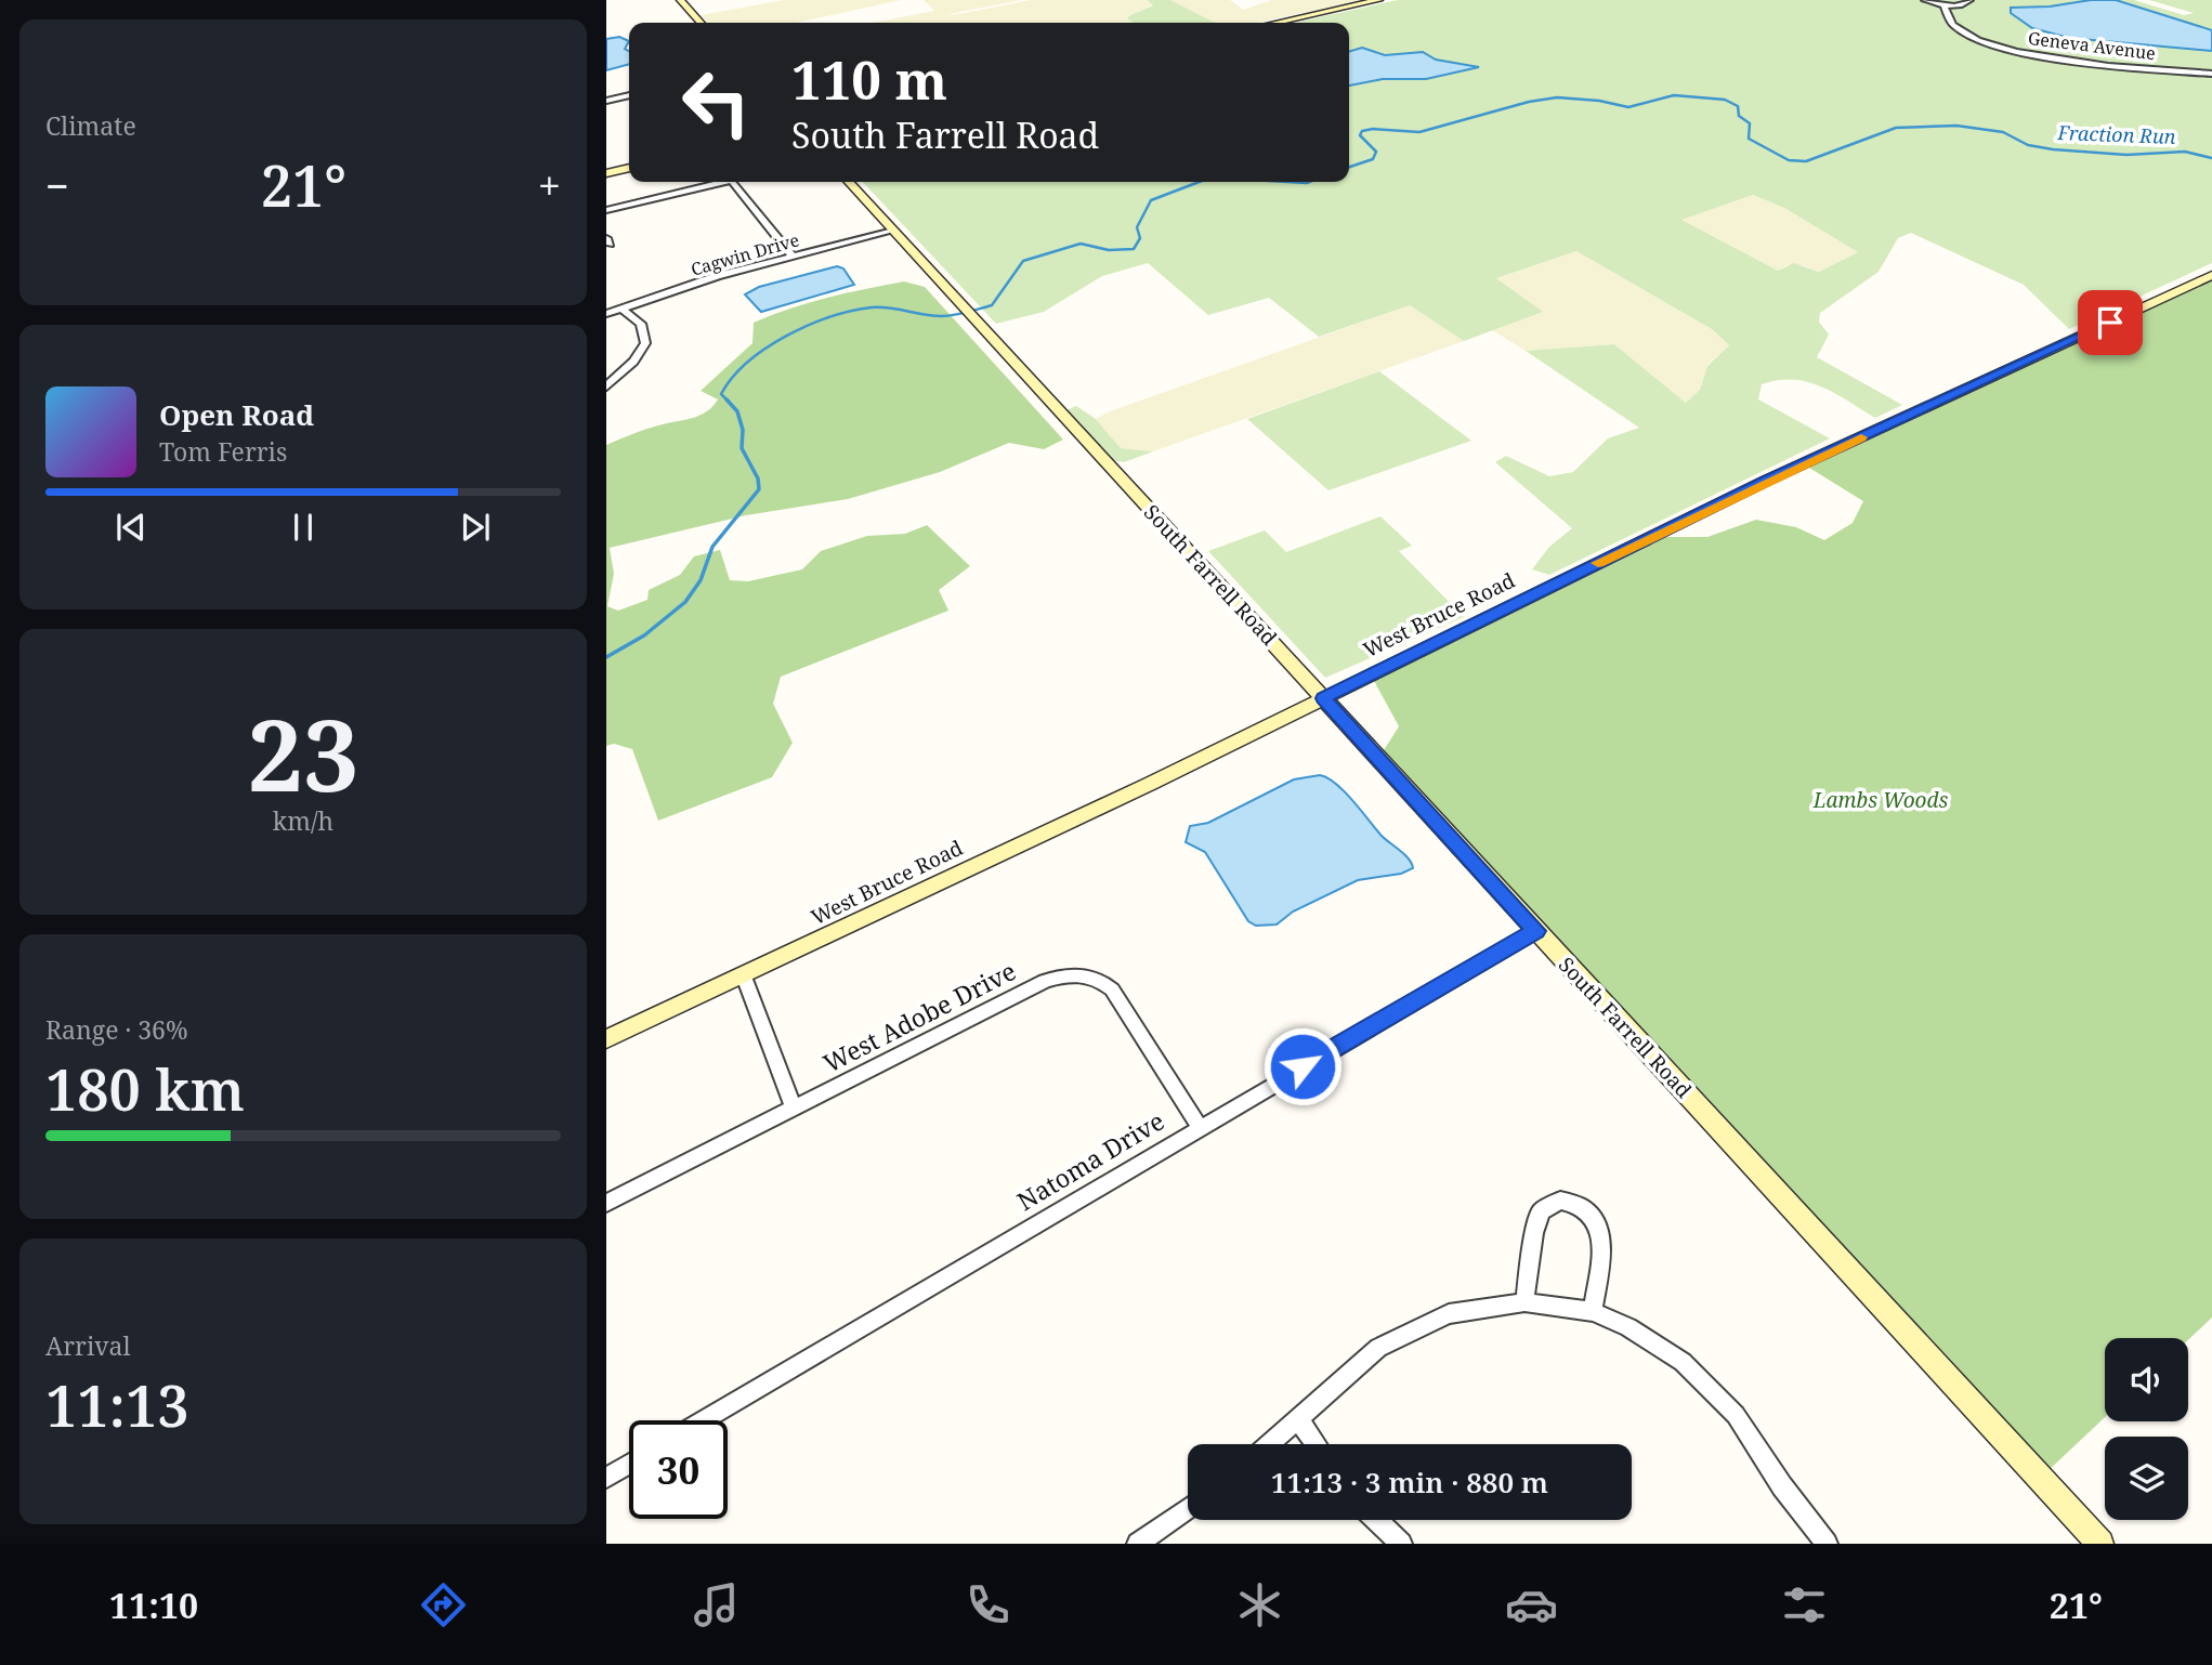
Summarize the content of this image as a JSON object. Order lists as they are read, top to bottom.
{
  "streets": {
    "street": [
      "Geneva Avenue",
      "Cagwin Drive",
      "South Farrell Road",
      "West Bruce Road",
      "West Adobe Drive",
      "Natoma Drive"
    ]
  },
  "crossings": [
    ["Cagwin Drive", "South Farrell Road"],
    ["South Farrell Road", "West Bruce Road"],
    ["South Farrell Road", "Natoma Drive"],
    ["West Adobe Drive", "Natoma Drive"]
  ],
  "water": ["Fraction Run"],
  "parks": ["Lambs Woods"],
  "page": {
    "tile": [
      "Climate",
      ["23", "km/h"],
      ["Range · 36%", "180 km"],
      ["Arrival", "11:13"]
    ],
    "turn": ["110 m", "South Farrell Road"],
    "heat": ["−", "21°", "+"],
    "song": ["Open Road", "Tom Ferris"],
    "limit": "30",
    "trip": "11:13 · 3 min · 880 m",
    "tabs": ["11:10", "21°"]
  }
}
